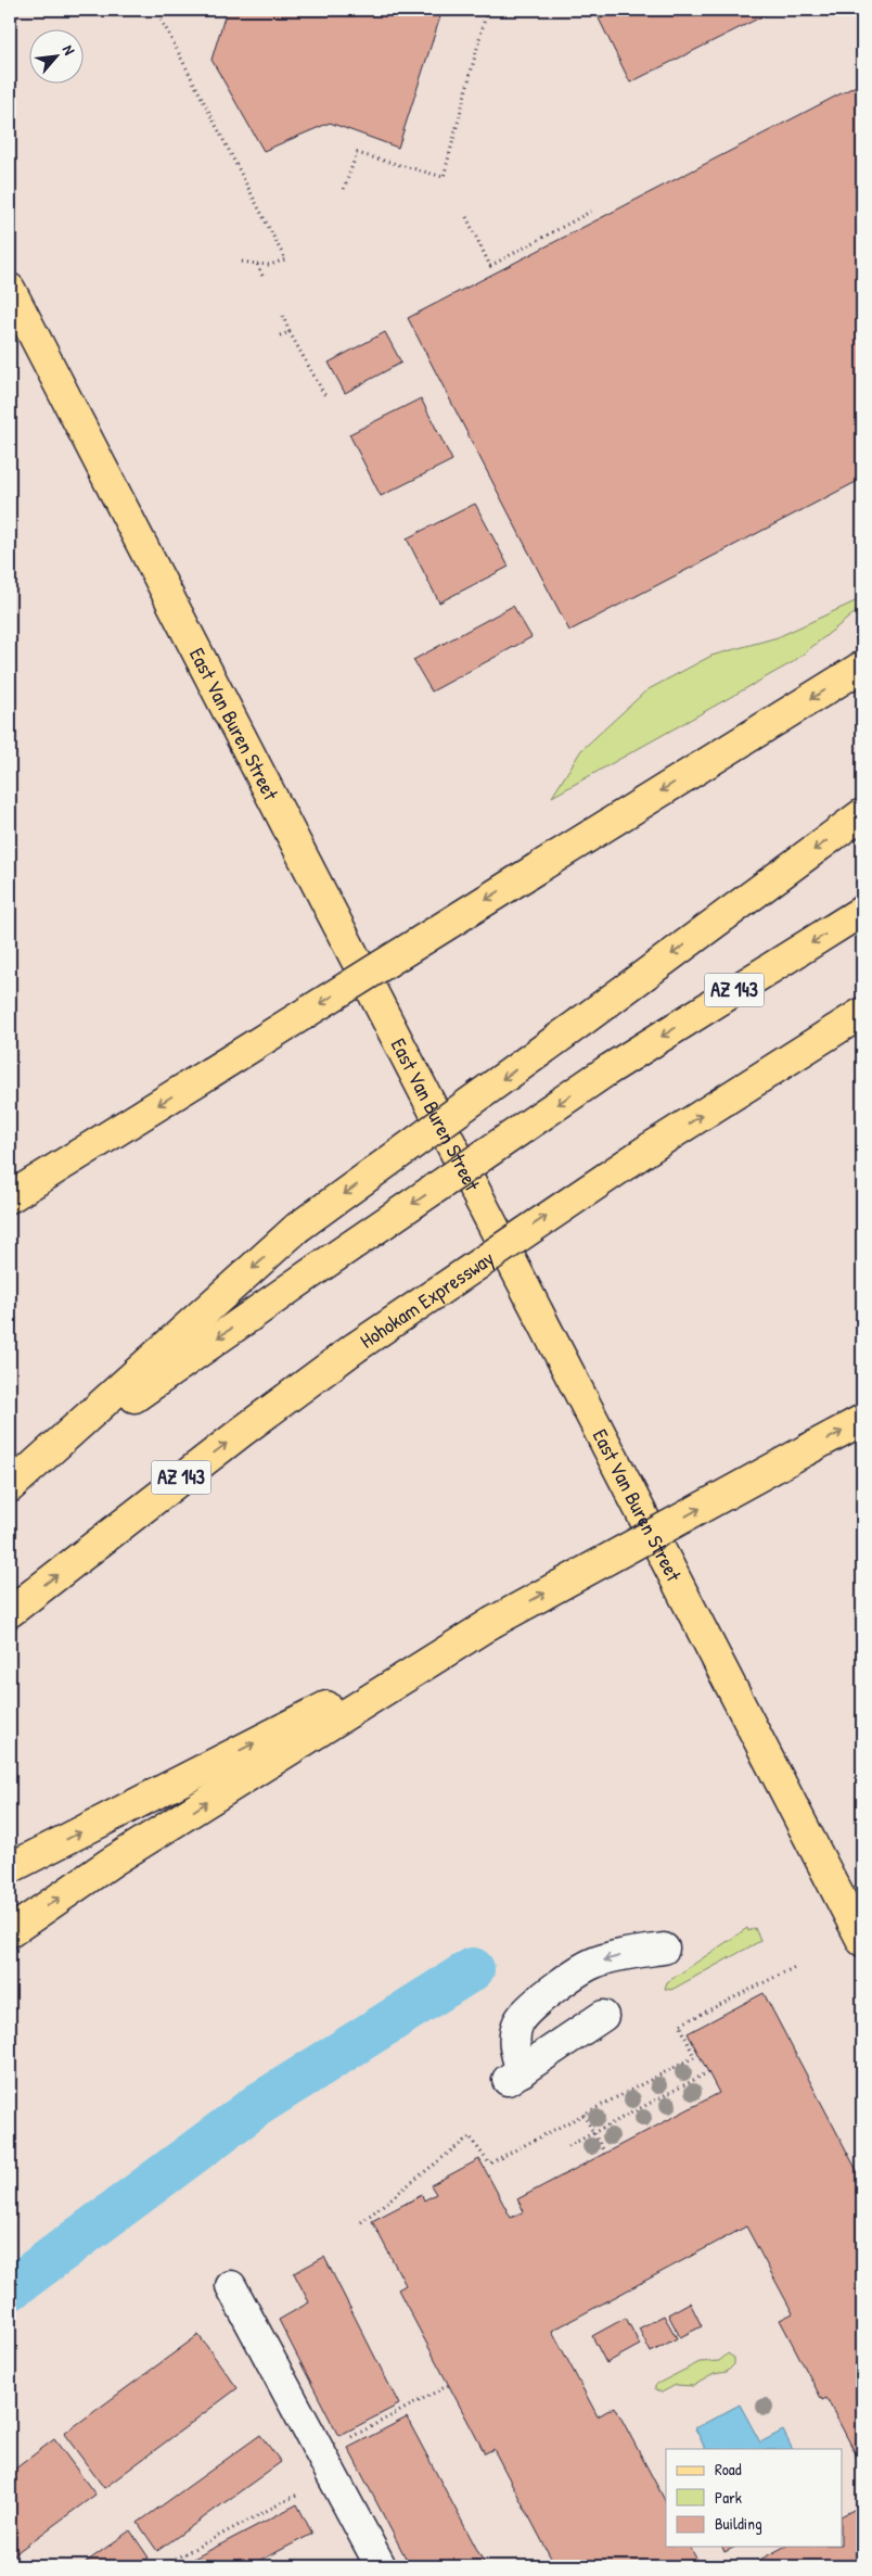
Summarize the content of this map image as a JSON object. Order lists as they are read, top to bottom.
{
  "streets": {
    "main road": ["East Van Buren Street", "AZ 143", "Hohokam Expressway"]
  },
  "legend": ["Road", "Park", "Building"],
  "north": "top right"
}
